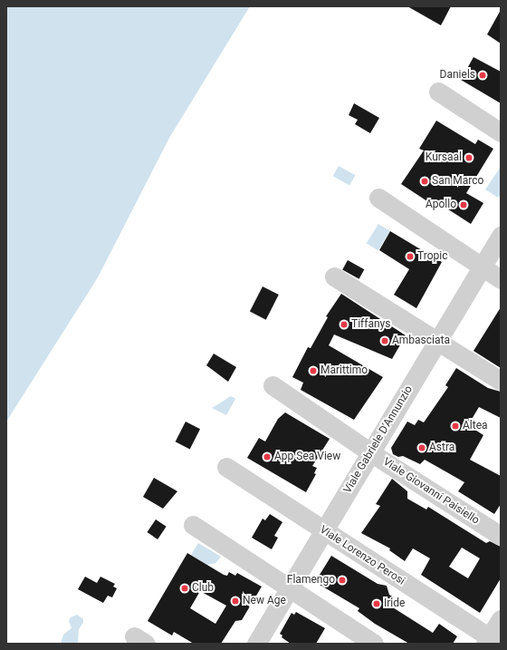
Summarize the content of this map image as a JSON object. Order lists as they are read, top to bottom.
{
  "streets": {
    "street": ["Viale Gabriele D'Annunzio", "Viale Giovanni Paisiello", "Viale Lorenzo Perosi"]
  },
  "crossings": [
    ["Viale Gabriele D'Annunzio", "Viale Giovanni Paisiello"],
    ["Viale Gabriele D'Annunzio", "Viale Lorenzo Perosi"]
  ],
  "places": [
    "Daniels",
    "Kursaal",
    "San Marco",
    "Apollo",
    "Tropic",
    "Tiffanys",
    "Ambasciata",
    "Marittimo",
    "Altea",
    "Astra",
    "App Sea View",
    "Flamengo",
    "Club",
    "New Age",
    "Iride"
  ]
}
